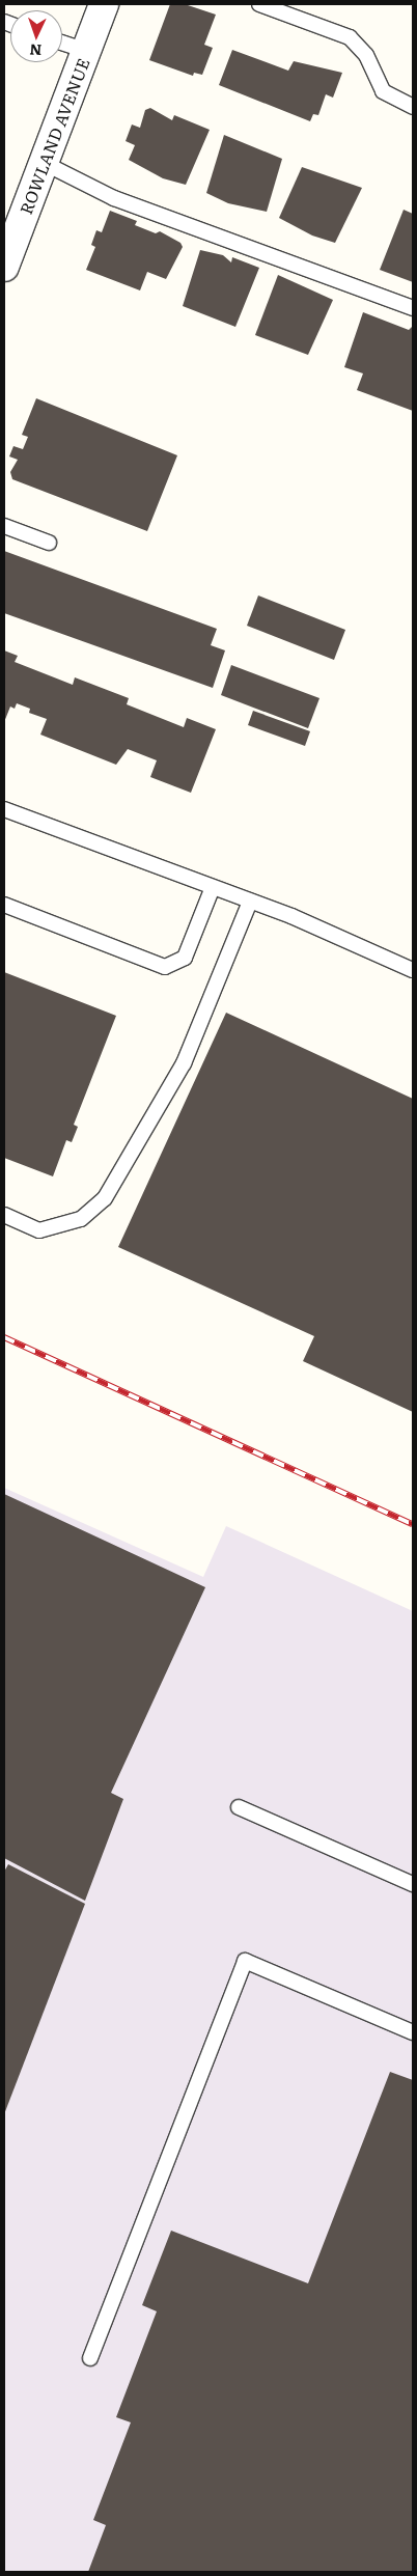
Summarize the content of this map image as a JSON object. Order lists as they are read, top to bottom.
{
  "streets": {
    "street": ["ROWLAND AVENUE"]
  },
  "north": "bottom"
}
